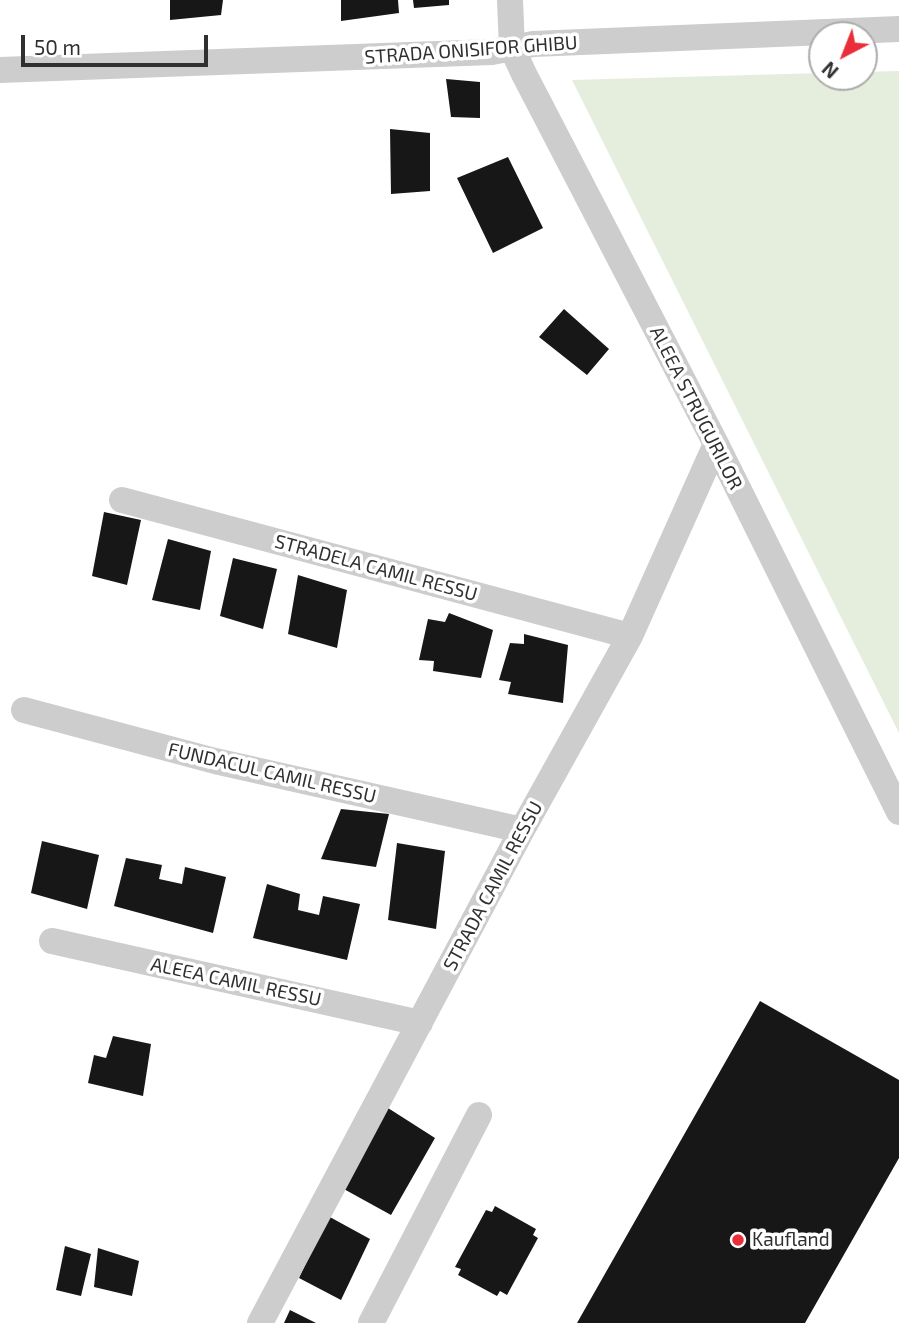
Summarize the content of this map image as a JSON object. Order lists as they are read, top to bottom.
{
  "streets": {
    "street": [
      "STRADA ONISIFOR GHIBU",
      "ALEEA STRUGURILOR",
      "STRADELA CAMIL RESSU",
      "FUNDACUL CAMIL RESSU",
      "STRADA CAMIL RESSU",
      "ALEEA CAMIL RESSU"
    ]
  },
  "crossings": [
    ["STRADA ONISIFOR GHIBU", "ALEEA STRUGURILOR"],
    ["ALEEA STRUGURILOR", "STRADA CAMIL RESSU"],
    ["STRADELA CAMIL RESSU", "STRADA CAMIL RESSU"],
    ["FUNDACUL CAMIL RESSU", "STRADA CAMIL RESSU"],
    ["STRADA CAMIL RESSU", "ALEEA CAMIL RESSU"]
  ],
  "places": ["Kaufland"],
  "scale_bar": "50 m",
  "north": "bottom left"
}
